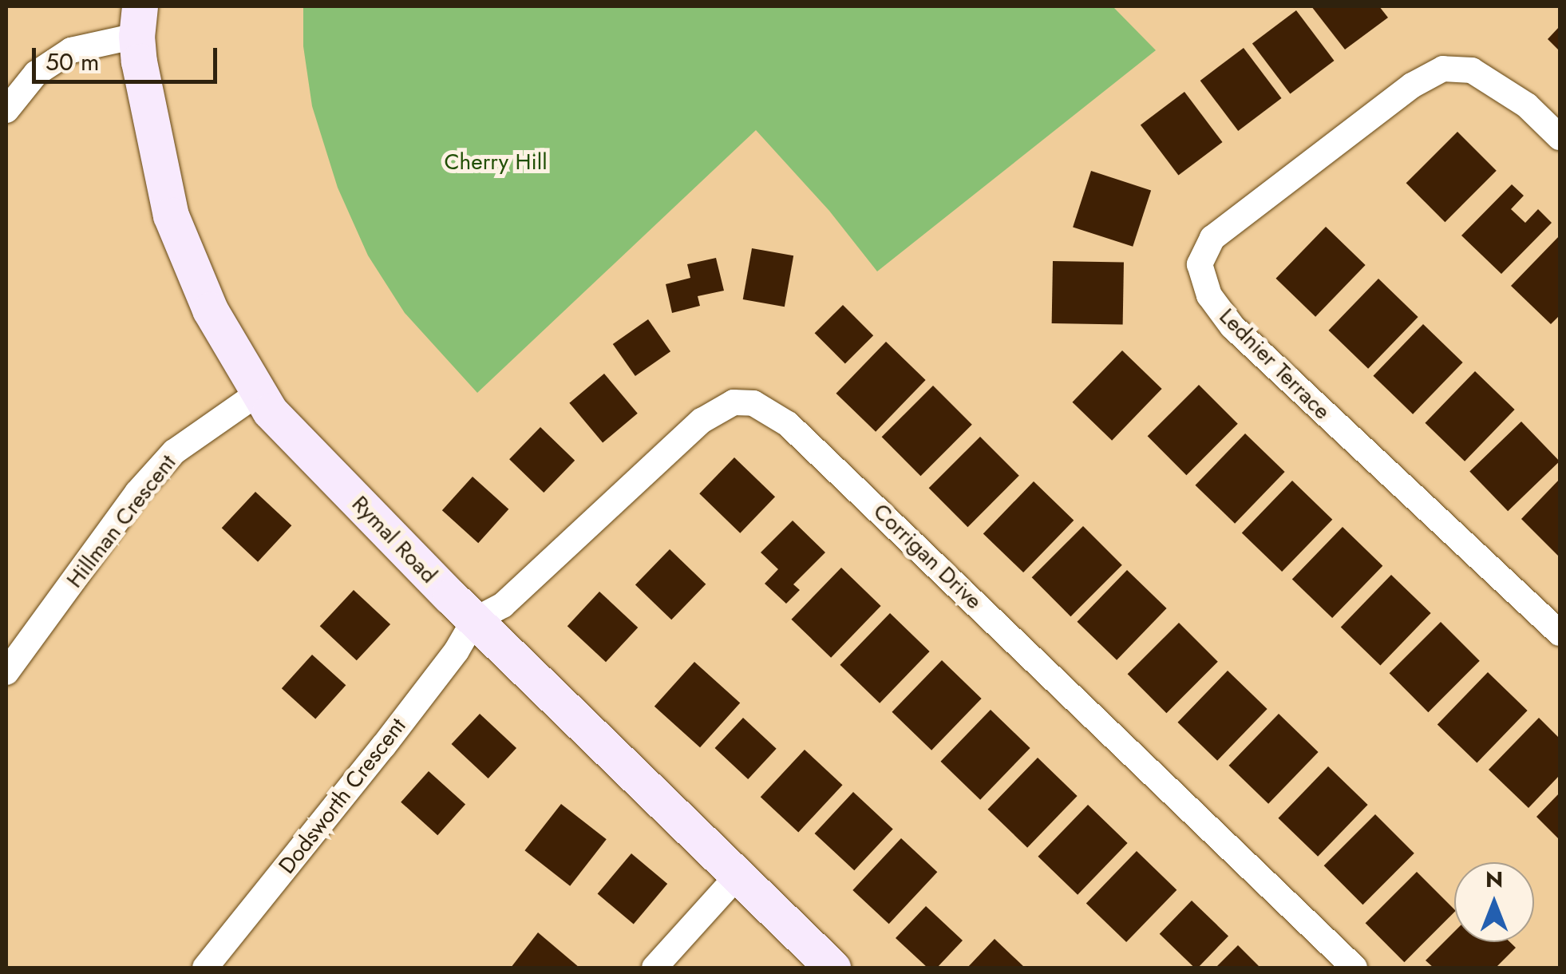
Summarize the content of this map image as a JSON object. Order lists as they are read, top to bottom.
{
  "streets": {
    "street": [
      "Lednier Terrace",
      "Hillman Crescent",
      "Rymal Road",
      "Corrigan Drive",
      "Dodsworth Crescent"
    ]
  },
  "crossings": [
    ["Hillman Crescent", "Rymal Road"],
    ["Rymal Road", "Corrigan Drive"],
    ["Rymal Road", "Dodsworth Crescent"],
    ["Corrigan Drive", "Dodsworth Crescent"]
  ],
  "parks": ["Cherry Hill"],
  "scale_bar": "50 m",
  "north": "top"
}
